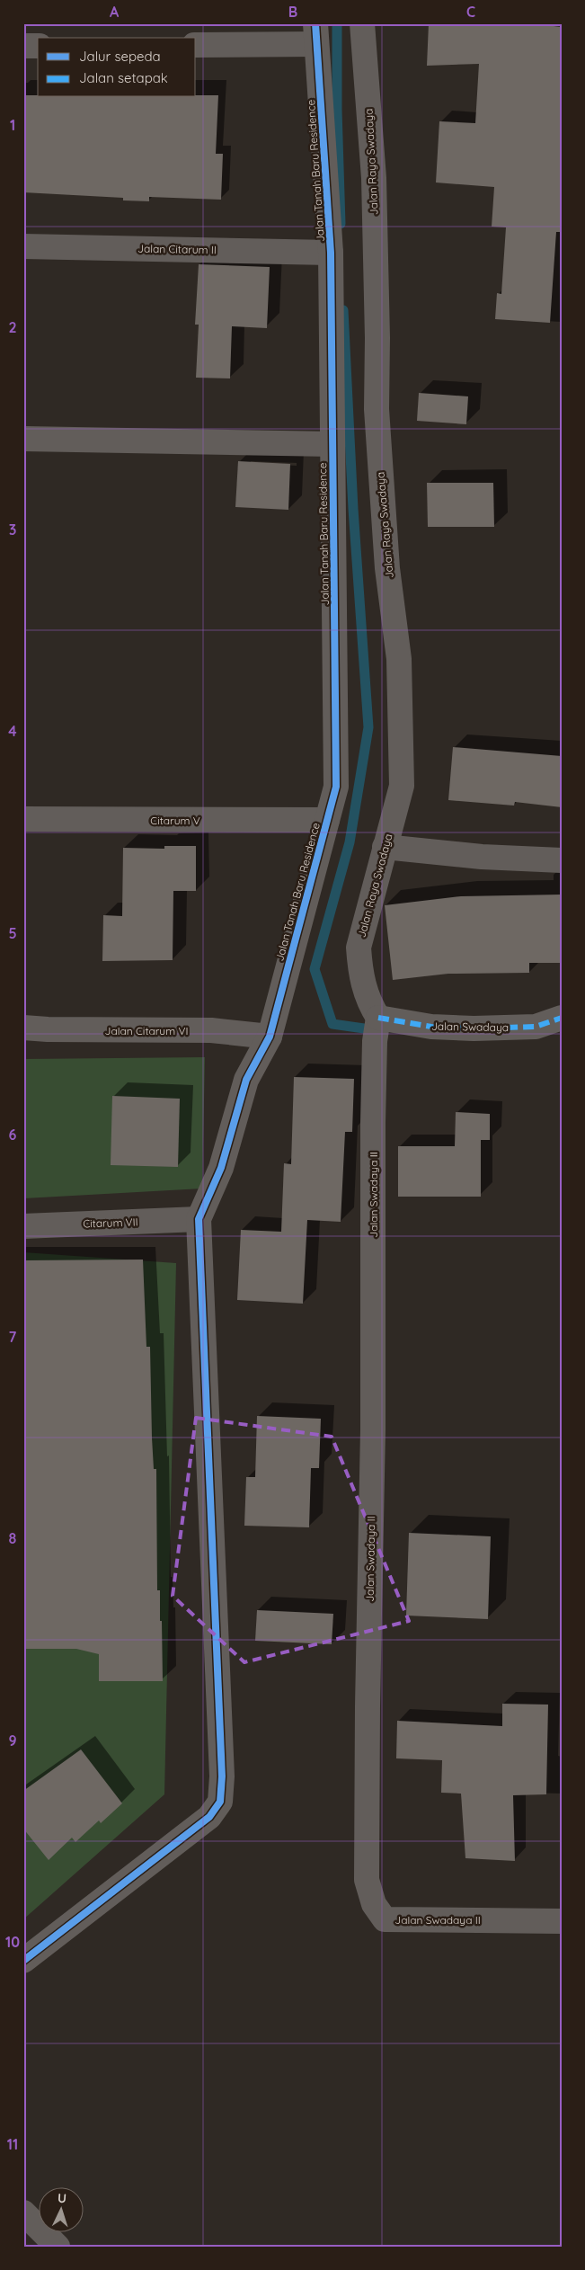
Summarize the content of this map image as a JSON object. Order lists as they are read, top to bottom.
{
  "streets": {
    "street": [
      "Jalan Raya Swadaya",
      "Jalan Tanah Baru Residence",
      "Jalan Citarum II",
      "Citarum V",
      "Jalan Swadaya",
      "Jalan Citarum VI",
      "Jalan Swadaya II",
      "Citarum VII"
    ]
  },
  "crossings": [
    ["Jalan Raya Swadaya", "Jalan Swadaya"],
    ["Jalan Raya Swadaya", "Jalan Swadaya II"],
    ["Jalan Tanah Baru Residence", "Jalan Citarum II"],
    ["Jalan Tanah Baru Residence", "Citarum V"],
    ["Jalan Tanah Baru Residence", "Jalan Citarum VI"],
    ["Jalan Tanah Baru Residence", "Citarum VII"],
    ["Jalan Swadaya", "Jalan Swadaya II"]
  ],
  "legend": ["Jalur sepeda", "Jalan setapak"],
  "north": "top",
  "grid": {
    "columns": ["A", "B", "C"],
    "rows": [
      "1",
      "2",
      "3",
      "4",
      "5",
      "6",
      "7",
      "8",
      "9",
      "10",
      "11"
    ]
  }
}
